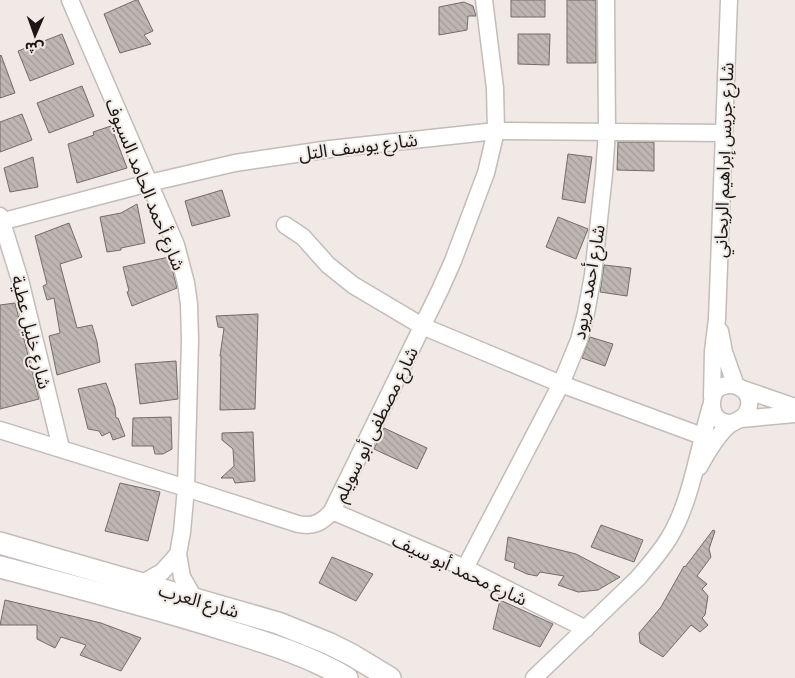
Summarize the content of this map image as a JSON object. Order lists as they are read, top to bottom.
{
  "streets": {
    "main road": ["شارع العرب"],
    "street": [
      "شارع يوسف التل",
      "شارع جريس إبراهيم الريحاني",
      "شارع أحمد الحامد السيوف",
      "شارع أحمد مريود",
      "شارع خليل عطية",
      "شارع مصطفى أبو سويلم",
      "شارع محمد أبو سيف"
    ]
  },
  "crossings": [
    ["شارع يوسف التل", "شارع جريس إبراهيم الريحاني"],
    ["شارع يوسف التل", "شارع أحمد الحامد السيوف"],
    ["شارع يوسف التل", "شارع أحمد مريود"],
    ["شارع يوسف التل", "شارع خليل عطية"],
    ["شارع يوسف التل", "شارع مصطفى أبو سويلم"],
    ["شارع جريس إبراهيم الريحاني", "شارع محمد أبو سيف"],
    ["شارع أحمد الحامد السيوف", "شارع مصطفى أبو سويلم"],
    ["شارع أحمد الحامد السيوف", "شارع العرب"],
    ["شارع أحمد مريود", "شارع محمد أبو سيف"],
    ["شارع خليل عطية", "شارع مصطفى أبو سويلم"],
    ["شارع مصطفى أبو سويلم", "شارع محمد أبو سيف"]
  ],
  "north": "bottom"
}
